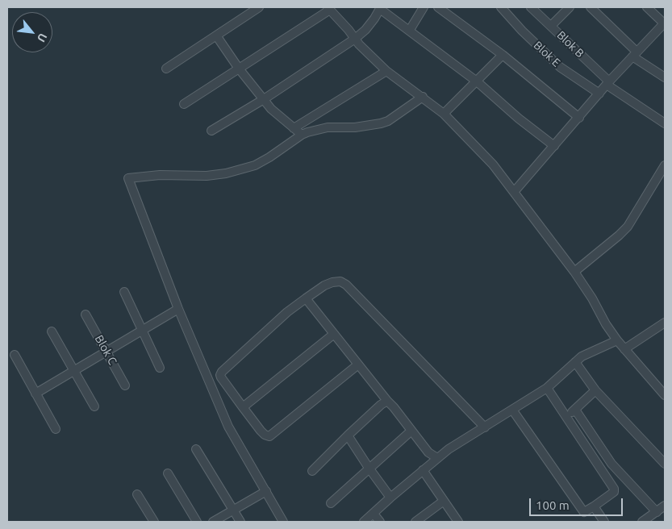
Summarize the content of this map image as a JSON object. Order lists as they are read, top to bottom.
{
  "streets": {
    "street": ["Blok B", "Blok E", "Blok C"]
  },
  "scale_bar": "100 m",
  "north": "bottom right"
}
